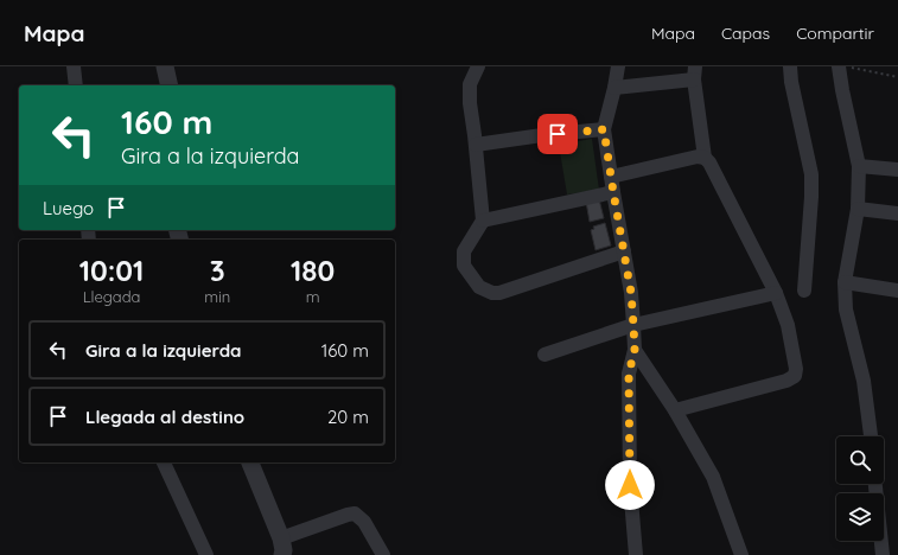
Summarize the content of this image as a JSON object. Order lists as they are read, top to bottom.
{
  "page": {
    "header": "Mapa",
    "nav": ["Mapa", "Capas", "Compartir"],
    "turn": ["160 m", "Gira a la izquierda"],
    "then": "Luego",
    "eta": [
      "10:01",
      "Llegada",
      "3",
      "min",
      "180",
      "m"
    ],
    "list": [
      {
        "name": "Gira a la izquierda",
        "value": "160 m"
      },
      {
        "name": "Llegada al destino",
        "value": "20 m"
      }
    ]
  }
}
